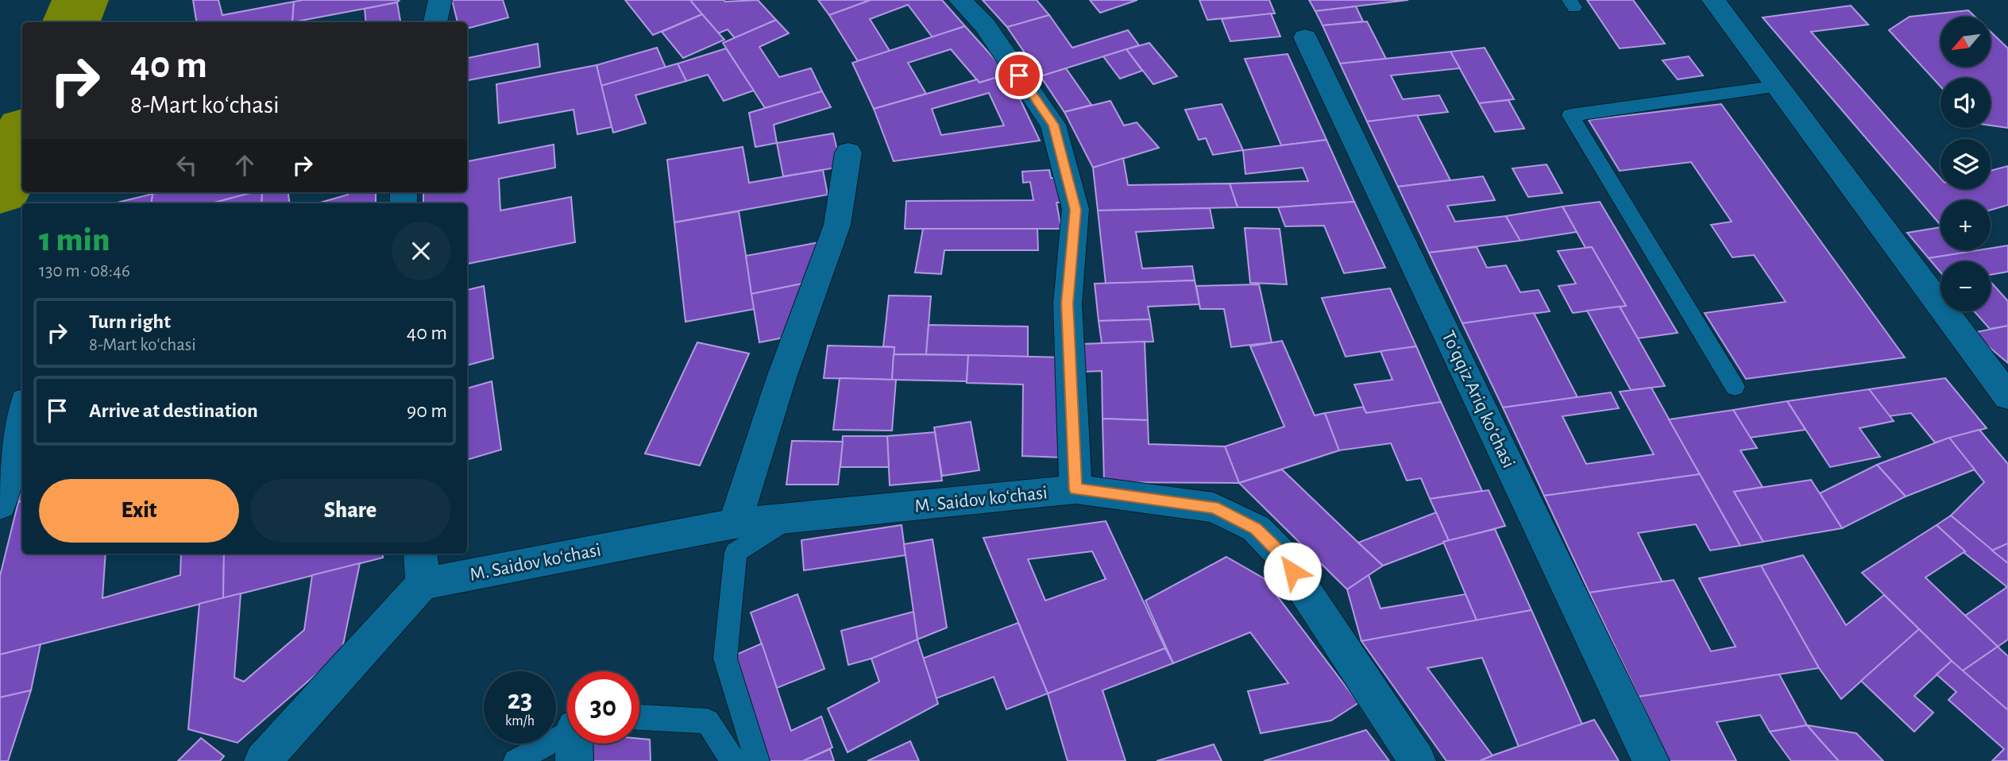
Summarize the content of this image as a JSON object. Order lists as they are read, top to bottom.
{
  "streets": {
    "street": ["Toʻqqiz Ariq koʻchasi", "M. Saidov koʻchasi"]
  },
  "north": "bottom left",
  "page": {
    "map_buttons": ["+", "−"],
    "turn": ["40 m", "8-Mart koʻchasi"],
    "heading": ["1 min", "130 m · 08:46"],
    "list": [
      {
        "name": "Turn right",
        "note": "8-Mart koʻchasi",
        "value": "40 m"
      },
      {
        "name": "Arrive at destination",
        "value": "90 m"
      }
    ],
    "buttons": ["Exit", "Share"],
    "speed": "23 km/h",
    "limit": "30"
  }
}
